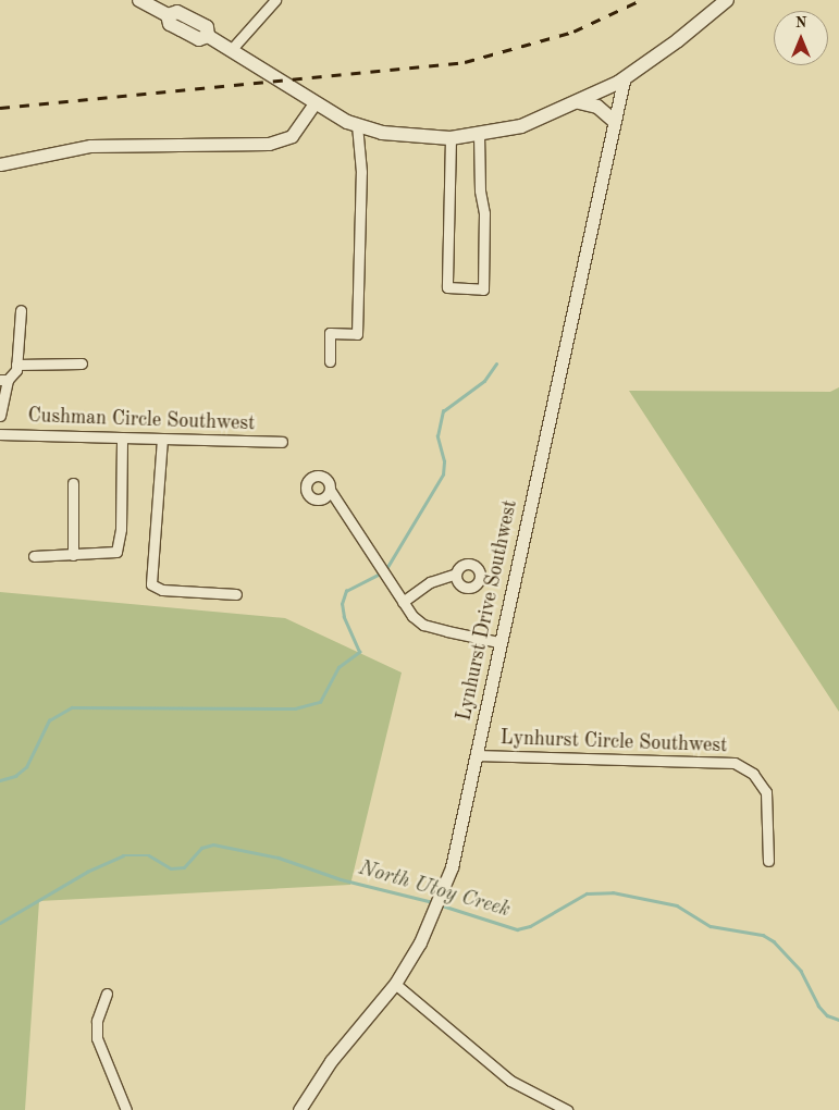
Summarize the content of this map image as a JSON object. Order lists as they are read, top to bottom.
{
  "streets": {
    "street": ["Cushman Circle Southwest", "Lynhurst Drive Southwest", "Lynhurst Circle Southwest"]
  },
  "crossings": [
    ["Lynhurst Drive Southwest", "Lynhurst Circle Southwest"]
  ],
  "water": ["North Utoy Creek"],
  "north": "top"
}
